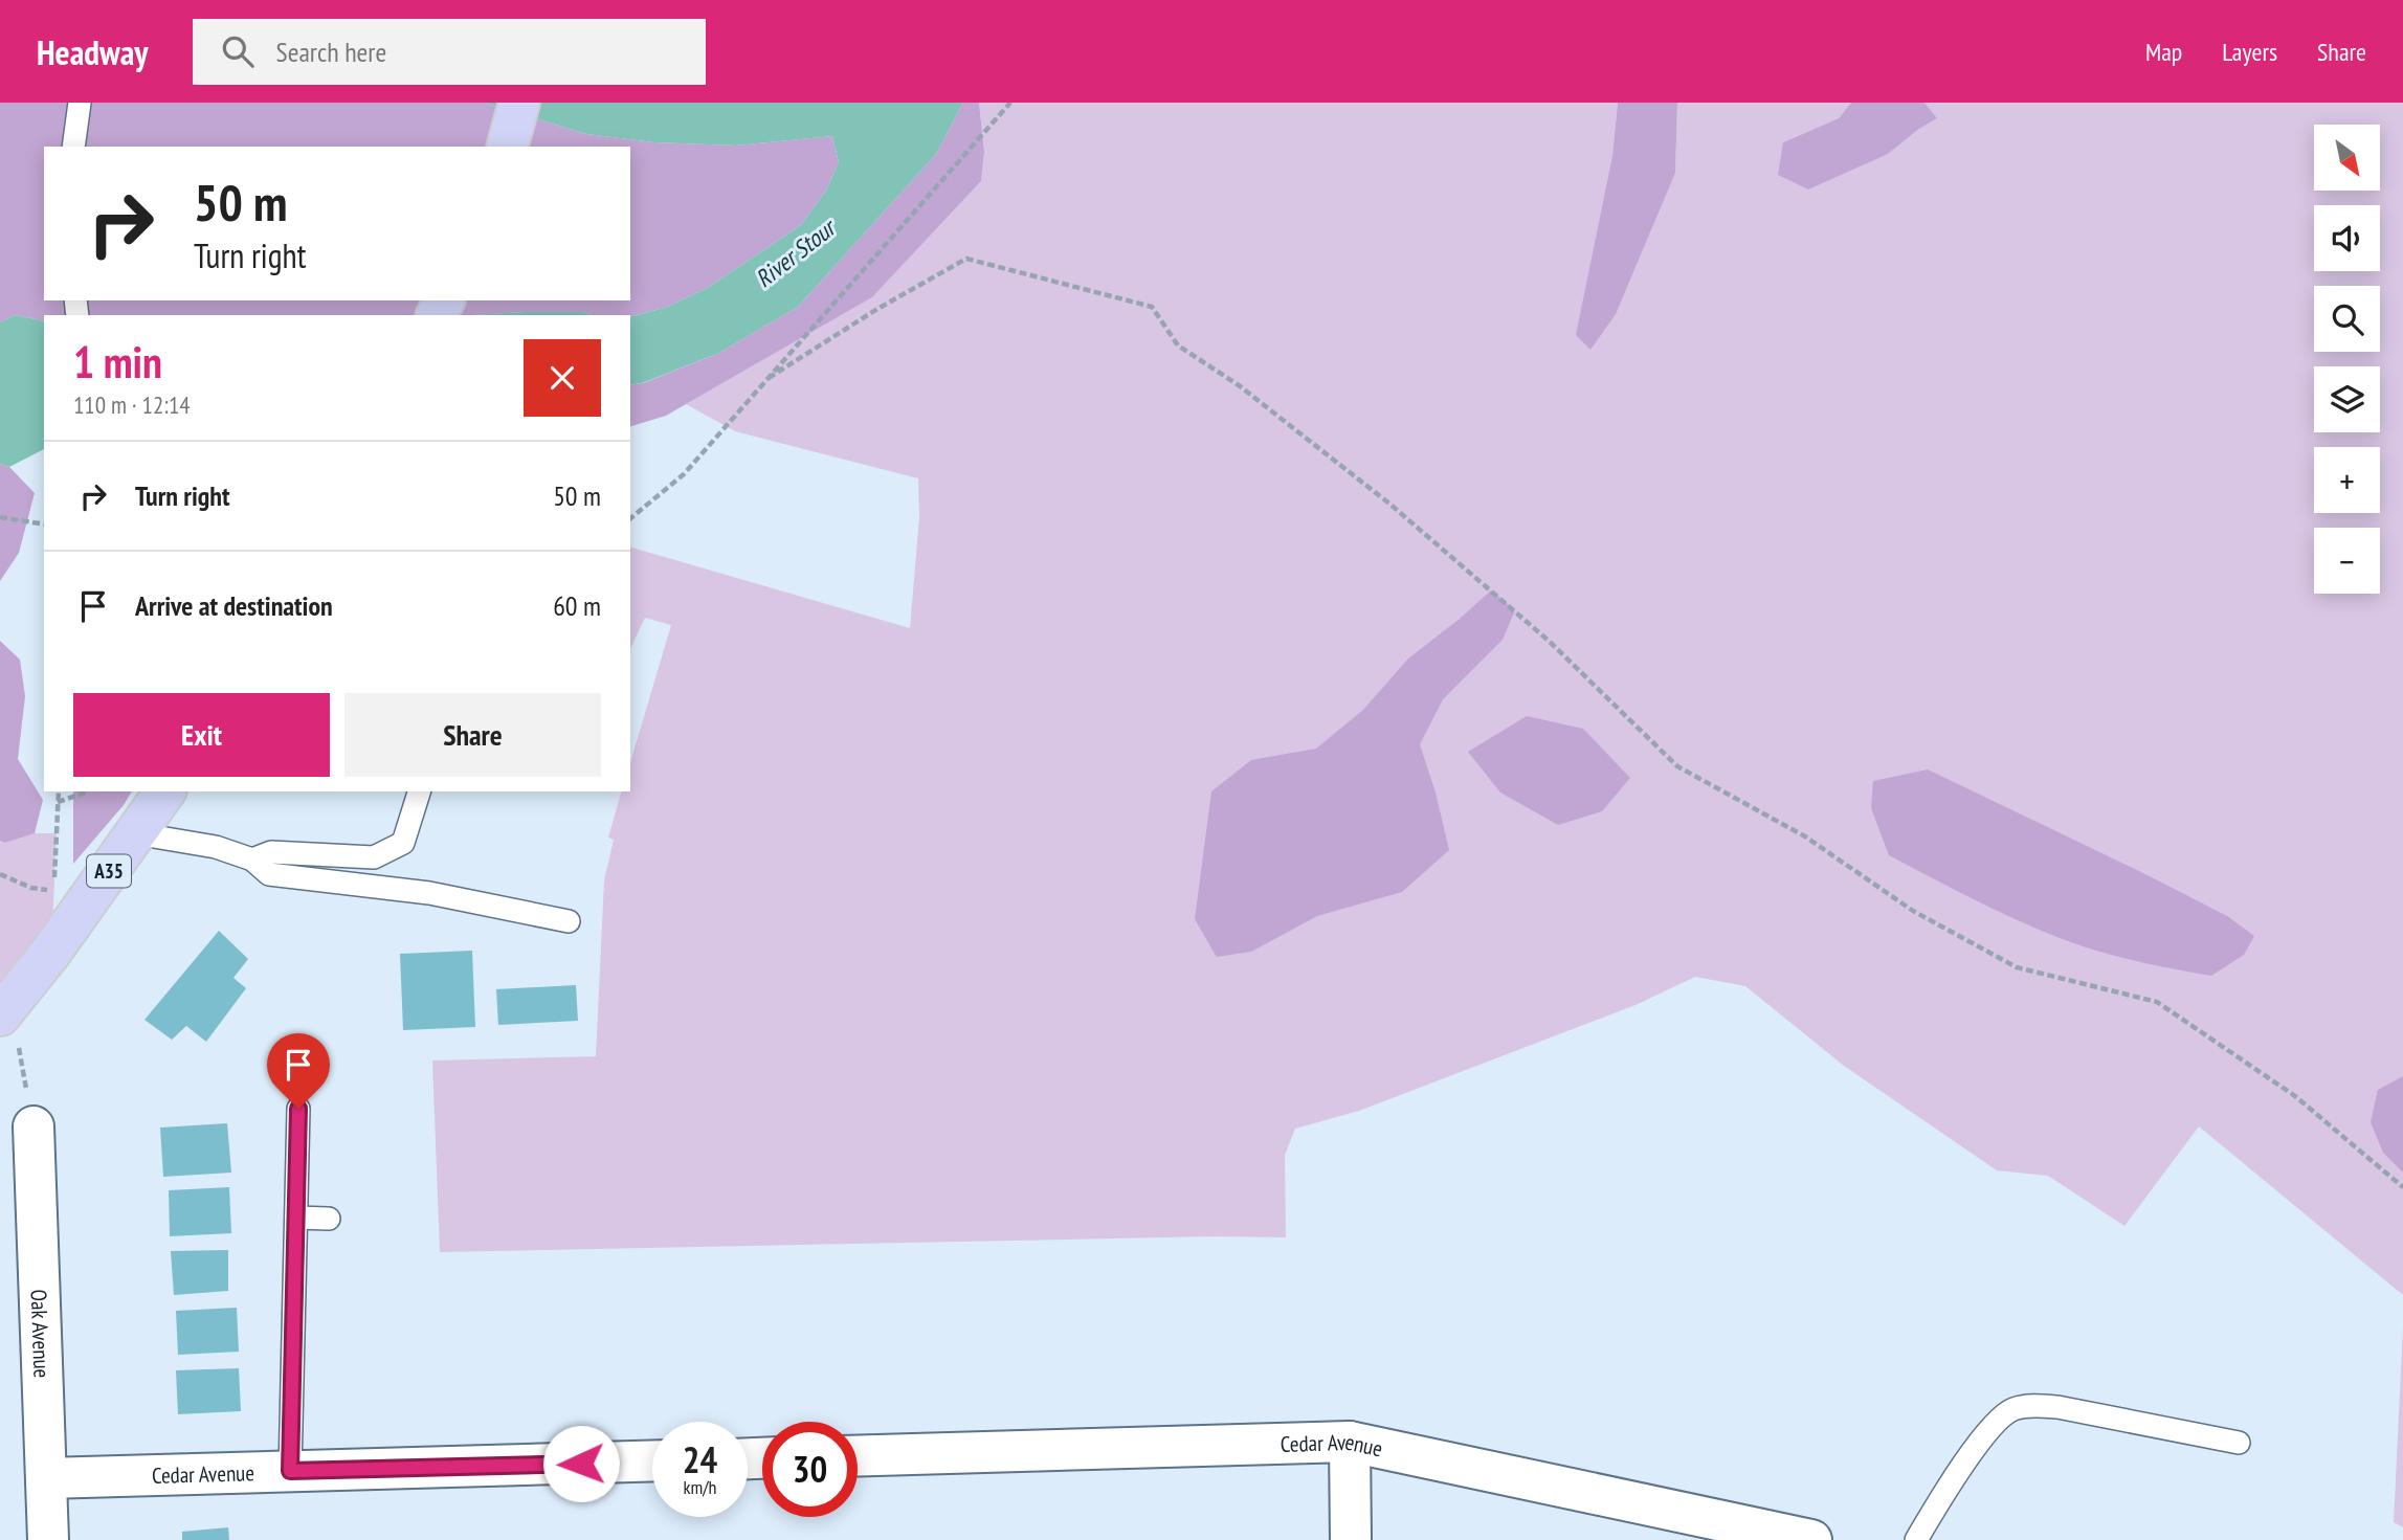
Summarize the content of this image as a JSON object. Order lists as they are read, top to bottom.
{
  "streets": {
    "main road": ["A35"],
    "street": ["Oak Avenue", "Cedar Avenue"]
  },
  "crossings": [
    ["Oak Avenue", "Cedar Avenue"]
  ],
  "water": ["River Stour"],
  "north": "bottom right",
  "page": {
    "header": "Headway",
    "search": "Search here",
    "nav": ["Map", "Layers", "Share"],
    "map_buttons": ["+", "−"],
    "turn": ["50 m", "Turn right"],
    "heading": ["1 min", "110 m · 12:14"],
    "list": [
      {
        "name": "Turn right",
        "value": "50 m"
      },
      {
        "name": "Arrive at destination",
        "value": "60 m"
      }
    ],
    "buttons": ["Exit", "Share"],
    "speed": "24 km/h",
    "limit": "30"
  }
}
